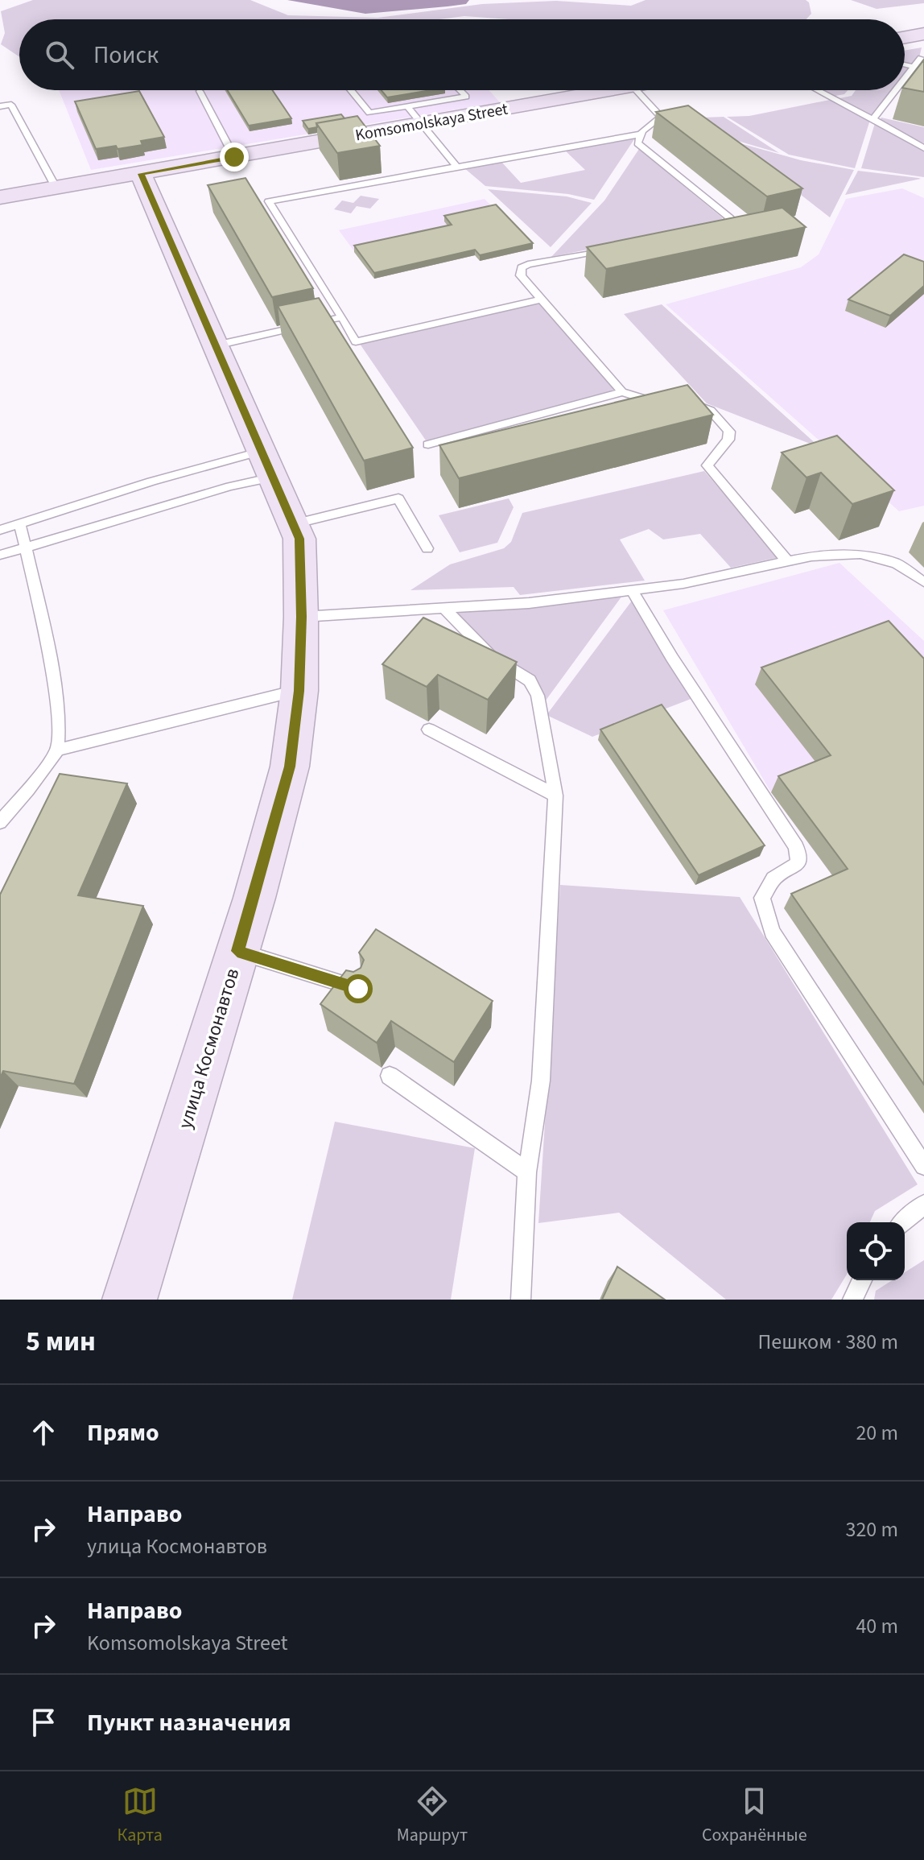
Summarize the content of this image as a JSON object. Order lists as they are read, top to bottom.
{
  "streets": {
    "street": ["Komsomolskaya Street", "улица Космонавтов"]
  },
  "crossings": [
    ["Komsomolskaya Street", "улица Космонавтов"]
  ],
  "page": {
    "search": "Поиск",
    "heading": ["5 мин", "Пешком · 380 m"],
    "list": [
      ["Прямо", "20 m"],
      ["Направо", "улица Космонавтов", "320 m"],
      ["Направо", "Komsomolskaya Street", "40 m"],
      "Пункт назначения"
    ],
    "nav": ["Карта", "Маршрут", "Сохранённые"]
  }
}
